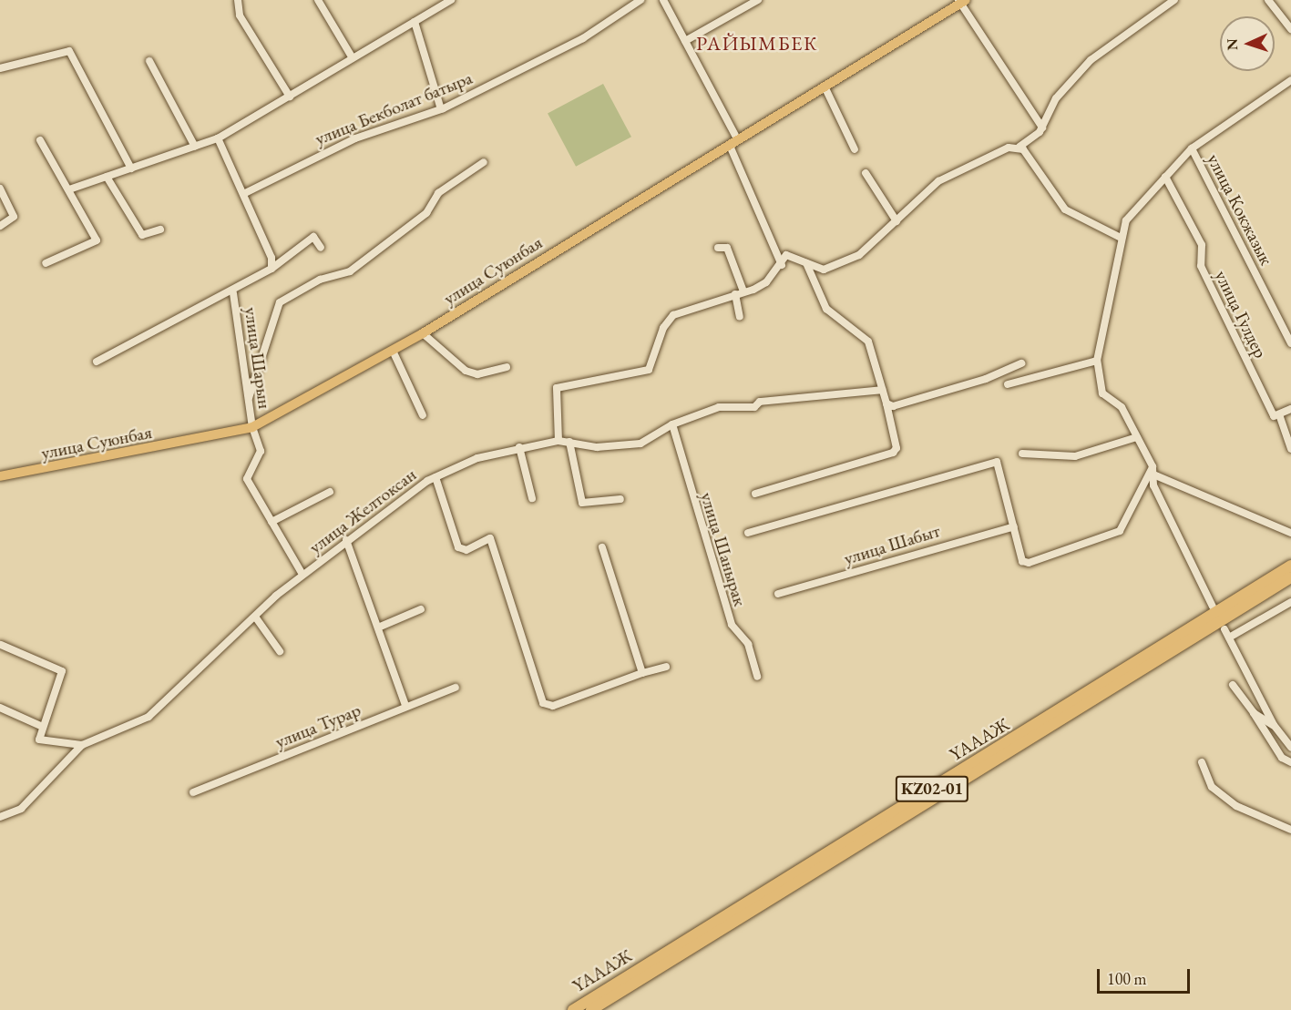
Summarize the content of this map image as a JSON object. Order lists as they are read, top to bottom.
{
  "streets": {
    "highway": ["ҮАААЖ", "KZ02-01"],
    "main road": ["улица Суюнбая"],
    "street": [
      "улица Бекболат батыра",
      "улица Кокжазык",
      "улица Гулдер",
      "улица Шарын",
      "улица Желтоксан",
      "улица Шабыт",
      "улица Шанырак",
      "улица Турар"
    ]
  },
  "crossings": [
    ["улица Суюнбая", "улица Шарын"],
    ["улица Желтоксан", "улица Шанырак"]
  ],
  "districts": ["РАЙЫМБЕК"],
  "scale_bar": "100 m",
  "north": "left"
}
